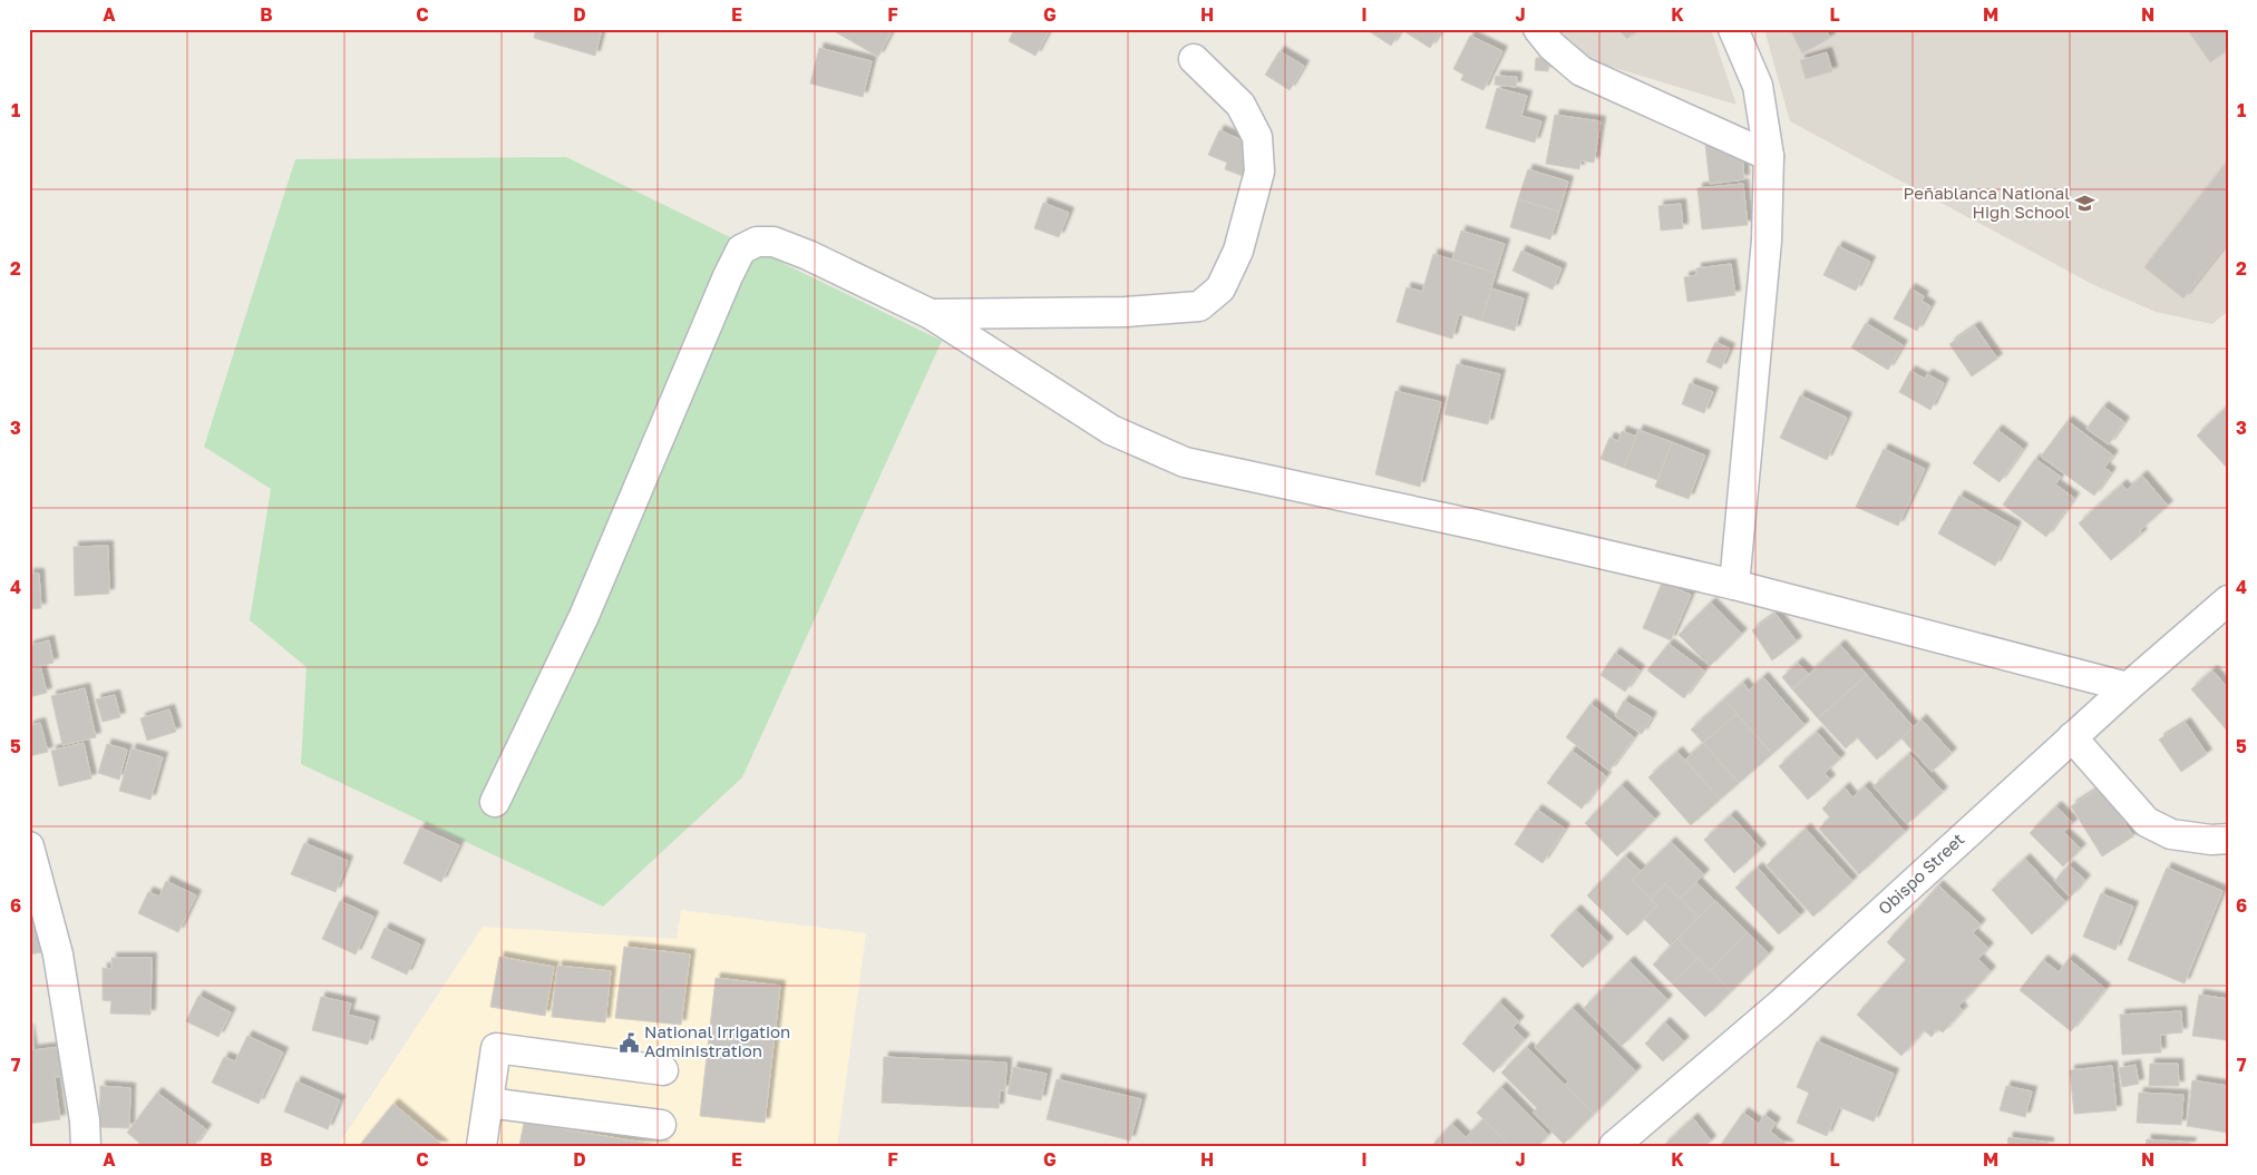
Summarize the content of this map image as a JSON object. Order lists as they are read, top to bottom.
{
  "streets": {
    "street": ["Obispo Street"]
  },
  "places": {
    "school or university": ["Peñablanca National High School"],
    "public building": ["National Irrigation Administration"]
  },
  "grid": {
    "columns": [
      "A",
      "B",
      "C",
      "D",
      "E",
      "F",
      "G",
      "H",
      "I",
      "J",
      "K",
      "L",
      "M",
      "N"
    ],
    "rows": [
      "1",
      "2",
      "3",
      "4",
      "5",
      "6",
      "7"
    ]
  }
}
